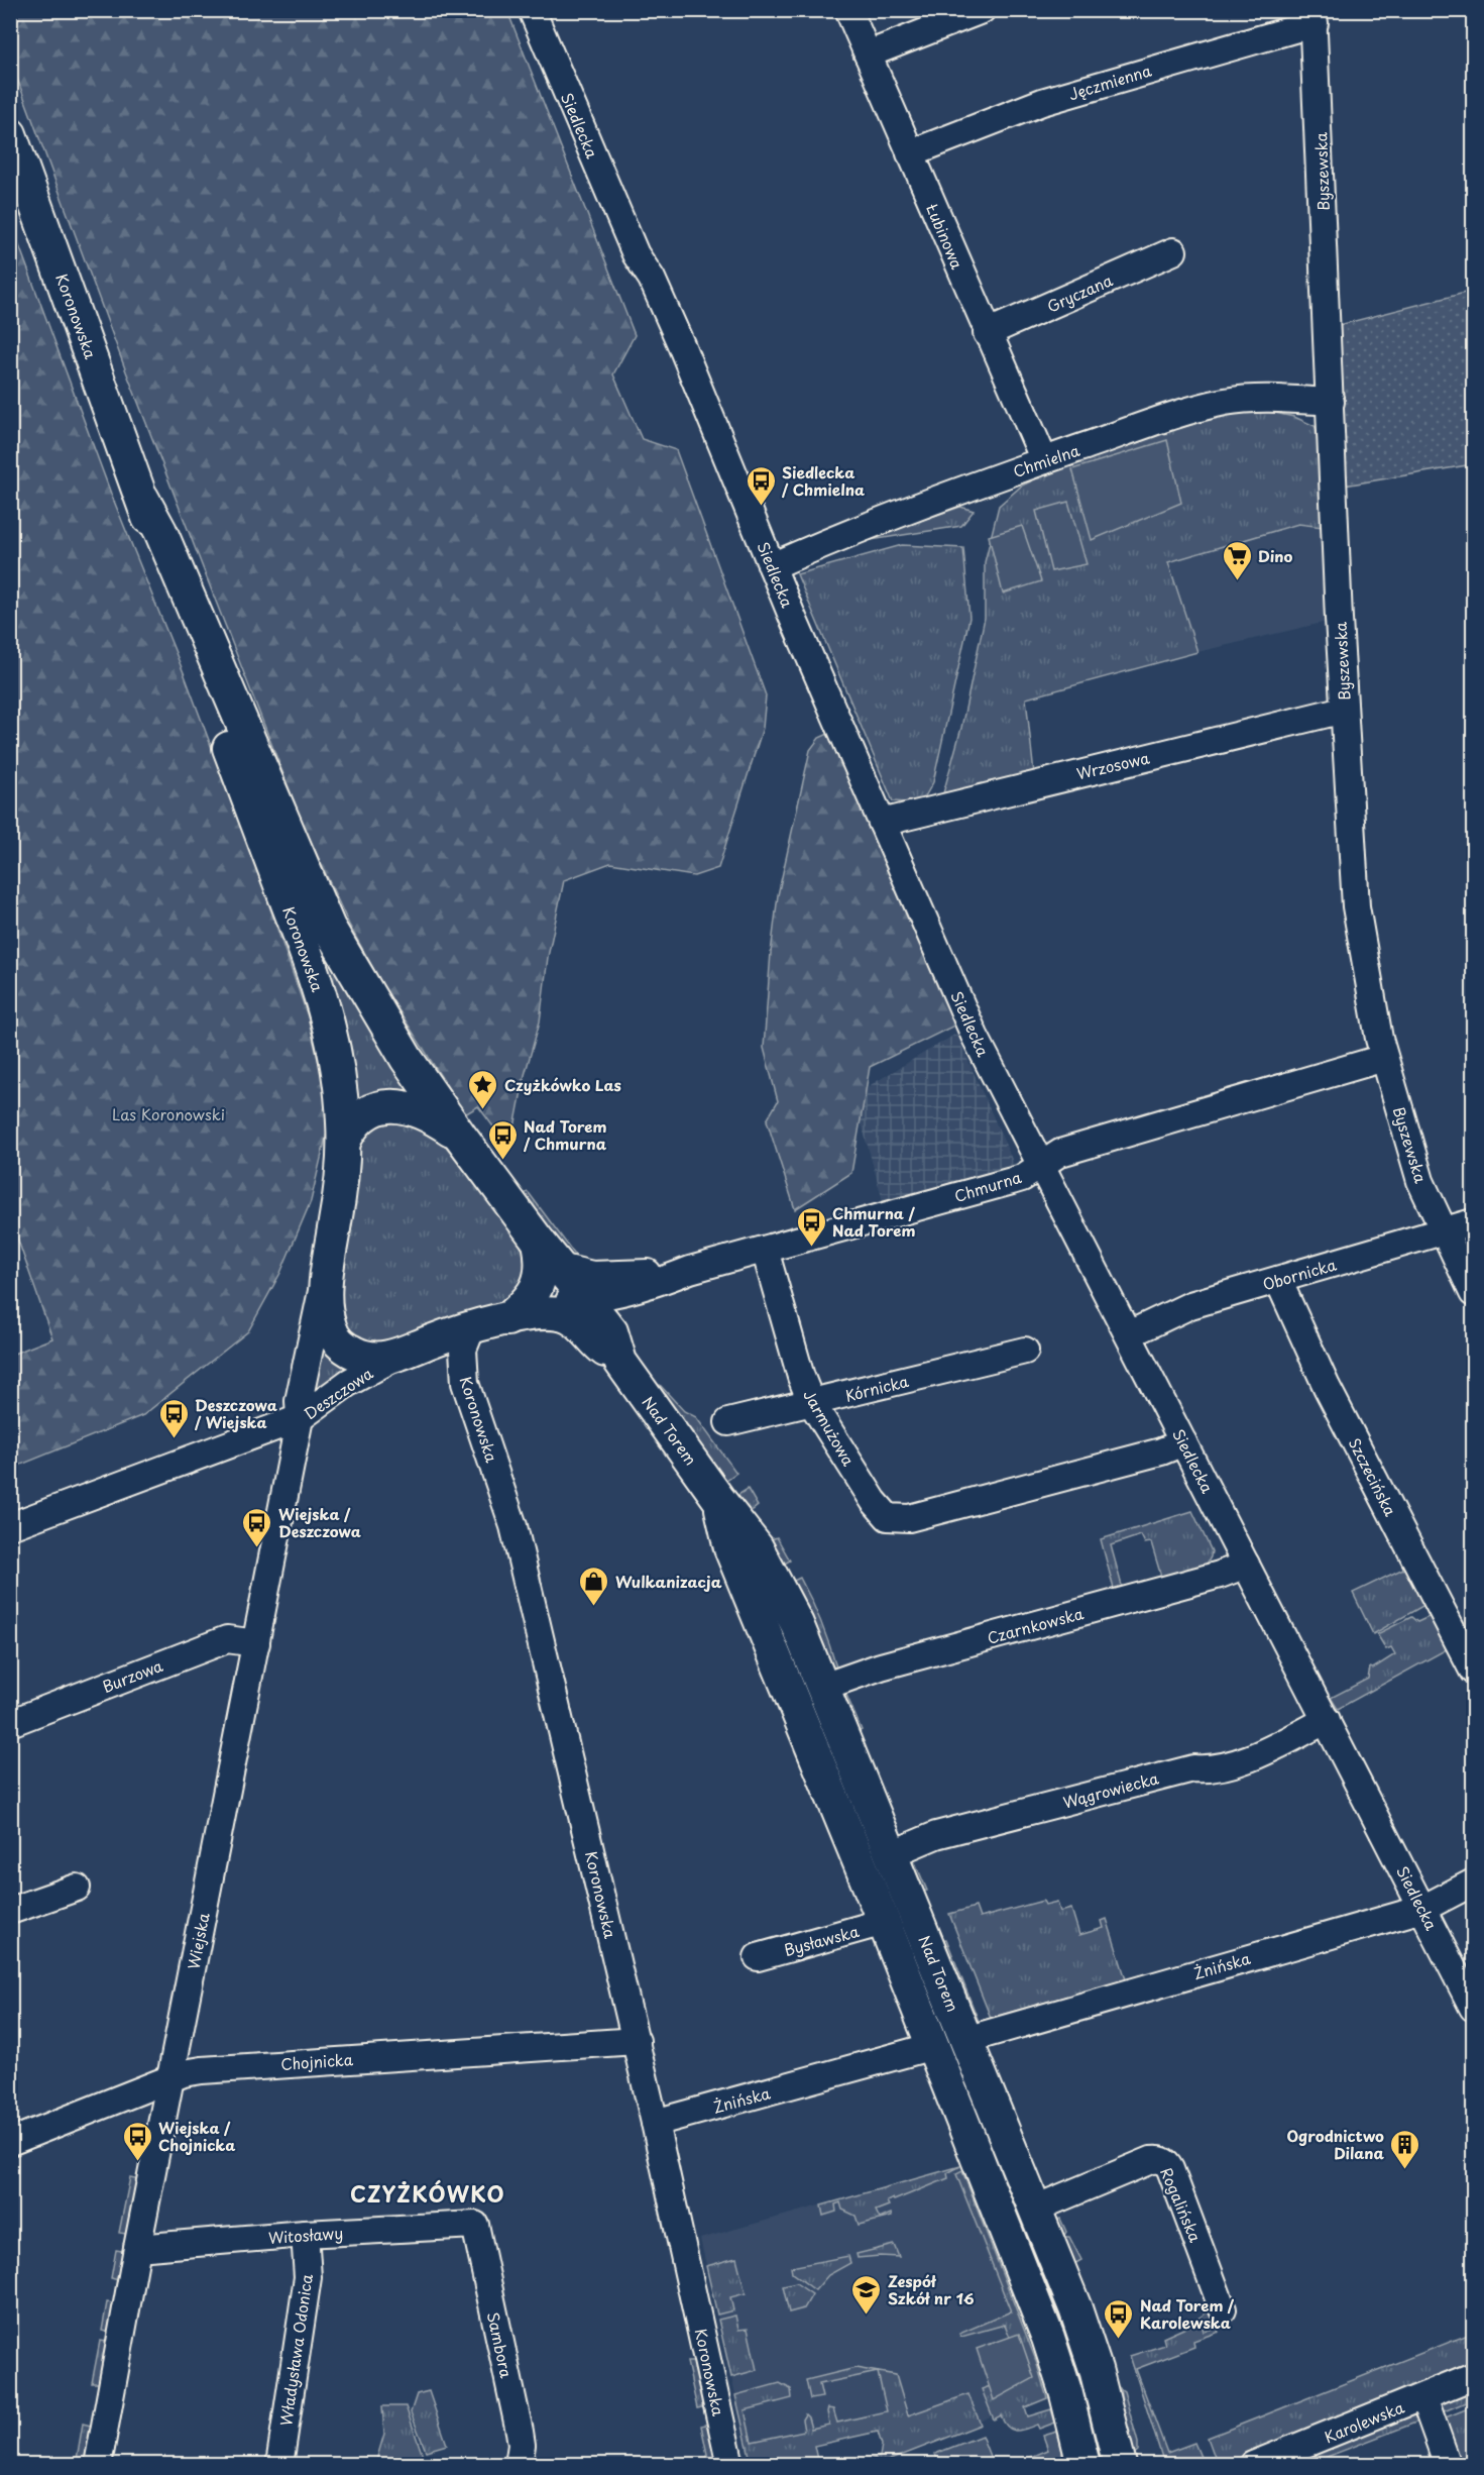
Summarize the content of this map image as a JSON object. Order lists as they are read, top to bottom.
{
  "streets": {
    "main road": ["Koronowska", "Deszczowa", "Nad Torem"],
    "street": [
      "Jęczmienna",
      "Siedlecka",
      "Byszewska",
      "Łubinowa",
      "Gryczana",
      "Chmielna",
      "Wrzosowa",
      "Chmurna",
      "Obornicka",
      "Kórnicka",
      "Jarmużowa",
      "Szczecińska",
      "Czarnkowska",
      "Burzowa",
      "Wągrowiecka",
      "Bysławska",
      "Wiejska",
      "Żnińska",
      "Chojnicka",
      "Rogalińska",
      "Witosławy",
      "Sambora",
      "Władysława Odonica",
      "Karolewska"
    ]
  },
  "crossings": [
    ["Jęczmienna", "Byszewska"],
    ["Jęczmienna", "Łubinowa"],
    ["Siedlecka", "Chmielna"],
    ["Siedlecka", "Wrzosowa"],
    ["Siedlecka", "Chmurna"],
    ["Siedlecka", "Obornicka"],
    ["Siedlecka", "Jarmużowa"],
    ["Siedlecka", "Czarnkowska"],
    ["Siedlecka", "Wągrowiecka"],
    ["Siedlecka", "Żnińska"],
    ["Byszewska", "Chmielna"],
    ["Byszewska", "Wrzosowa"],
    ["Byszewska", "Chmurna"],
    ["Byszewska", "Obornicka"],
    ["Łubinowa", "Gryczana"],
    ["Łubinowa", "Chmielna"],
    ["Koronowska", "Chmurna"],
    ["Koronowska", "Deszczowa"],
    ["Koronowska", "Nad Torem"],
    ["Koronowska", "Wiejska"],
    ["Koronowska", "Żnińska"],
    ["Koronowska", "Chojnicka"],
    ["Chmurna", "Deszczowa"],
    ["Chmurna", "Jarmużowa"],
    ["Chmurna", "Nad Torem"],
    ["Obornicka", "Szczecińska"],
    ["Kórnicka", "Jarmużowa"],
    ["Deszczowa", "Nad Torem"],
    ["Deszczowa", "Wiejska"],
    ["Nad Torem", "Czarnkowska"],
    ["Nad Torem", "Wągrowiecka"],
    ["Nad Torem", "Bysławska"],
    ["Nad Torem", "Żnińska"],
    ["Nad Torem", "Rogalińska"],
    ["Burzowa", "Wiejska"],
    ["Wiejska", "Chojnicka"],
    ["Wiejska", "Witosławy"],
    ["Witosławy", "Sambora"],
    ["Witosławy", "Władysława Odonica"]
  ],
  "districts": ["CZYŻKÓWKO"],
  "parks": ["Las Koronowski"],
  "places": {
    "bus stop": [
      "Siedlecka / Chmielna",
      "Nad Torem / Chmurna",
      "Chmurna / Nad Torem",
      "Deszczowa / Wiejska",
      "Wiejska / Deszczowa",
      "Wiejska / Chojnicka",
      "Nad Torem / Karolewska"
    ],
    "supermarket": ["Dino"],
    "place": ["Czyżkówko Las"],
    "shop": ["Wulkanizacja"],
    "building": ["Ogrodnictwo Dilana"],
    "school or university": ["Zespół Szkół nr 16"]
  }
}
